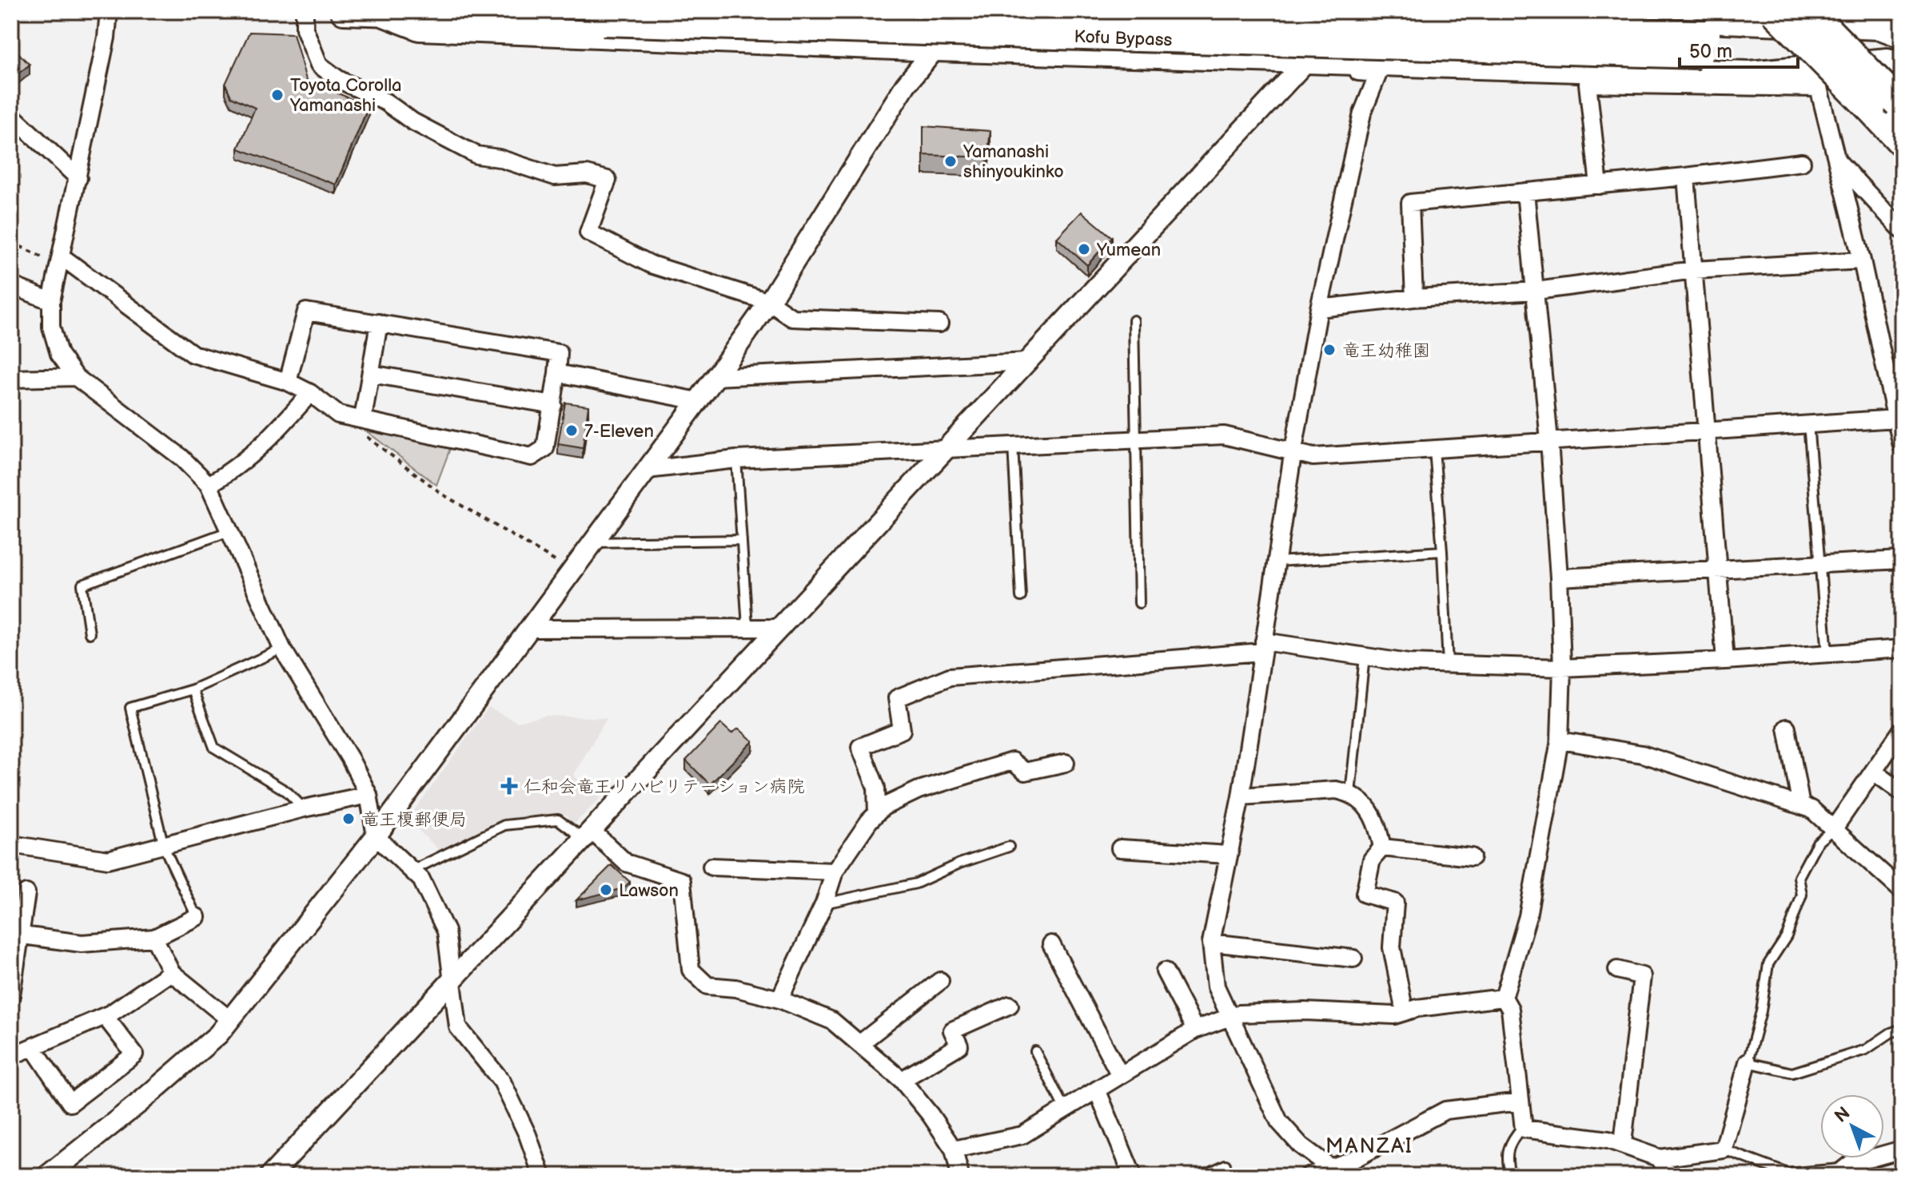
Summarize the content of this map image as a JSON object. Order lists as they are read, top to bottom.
{
  "streets": {
    "highway": ["Kofu Bypass"]
  },
  "districts": ["MANZAI"],
  "places": {
    "other": [
      "Toyota Corolla Yamanashi",
      "Yamanashi shinyoukinko",
      "Yumean",
      "竜王幼稚園",
      "7-Eleven",
      "竜王榎郵便局",
      "Lawson"
    ],
    "health": ["仁和会竜王リハビリテーション病院"]
  },
  "scale_bar": "50 m",
  "north": "top left"
}
